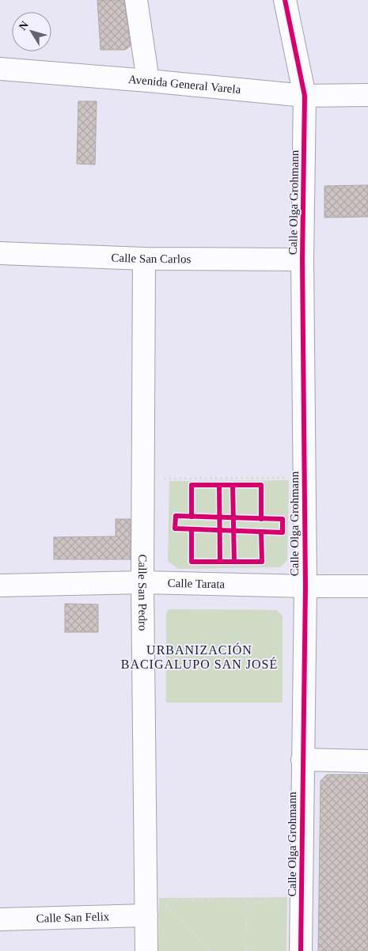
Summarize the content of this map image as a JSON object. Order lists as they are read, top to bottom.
{
  "streets": {
    "street": [
      "Avenida General Varela",
      "Calle Olga Grohmann",
      "Calle San Carlos",
      "Calle Tarata",
      "Calle San Pedro",
      "Calle San Felix"
    ]
  },
  "crossings": [
    ["Avenida General Varela", "Calle Olga Grohmann"],
    ["Calle Olga Grohmann", "Calle San Carlos"],
    ["Calle Olga Grohmann", "Calle Tarata"],
    ["Calle San Carlos", "Calle San Pedro"],
    ["Calle Tarata", "Calle San Pedro"],
    ["Calle San Pedro", "Calle San Felix"]
  ],
  "districts": ["URBANIZACIÓN BACIGALUPO SAN JOSÉ"],
  "north": "top left"
}
